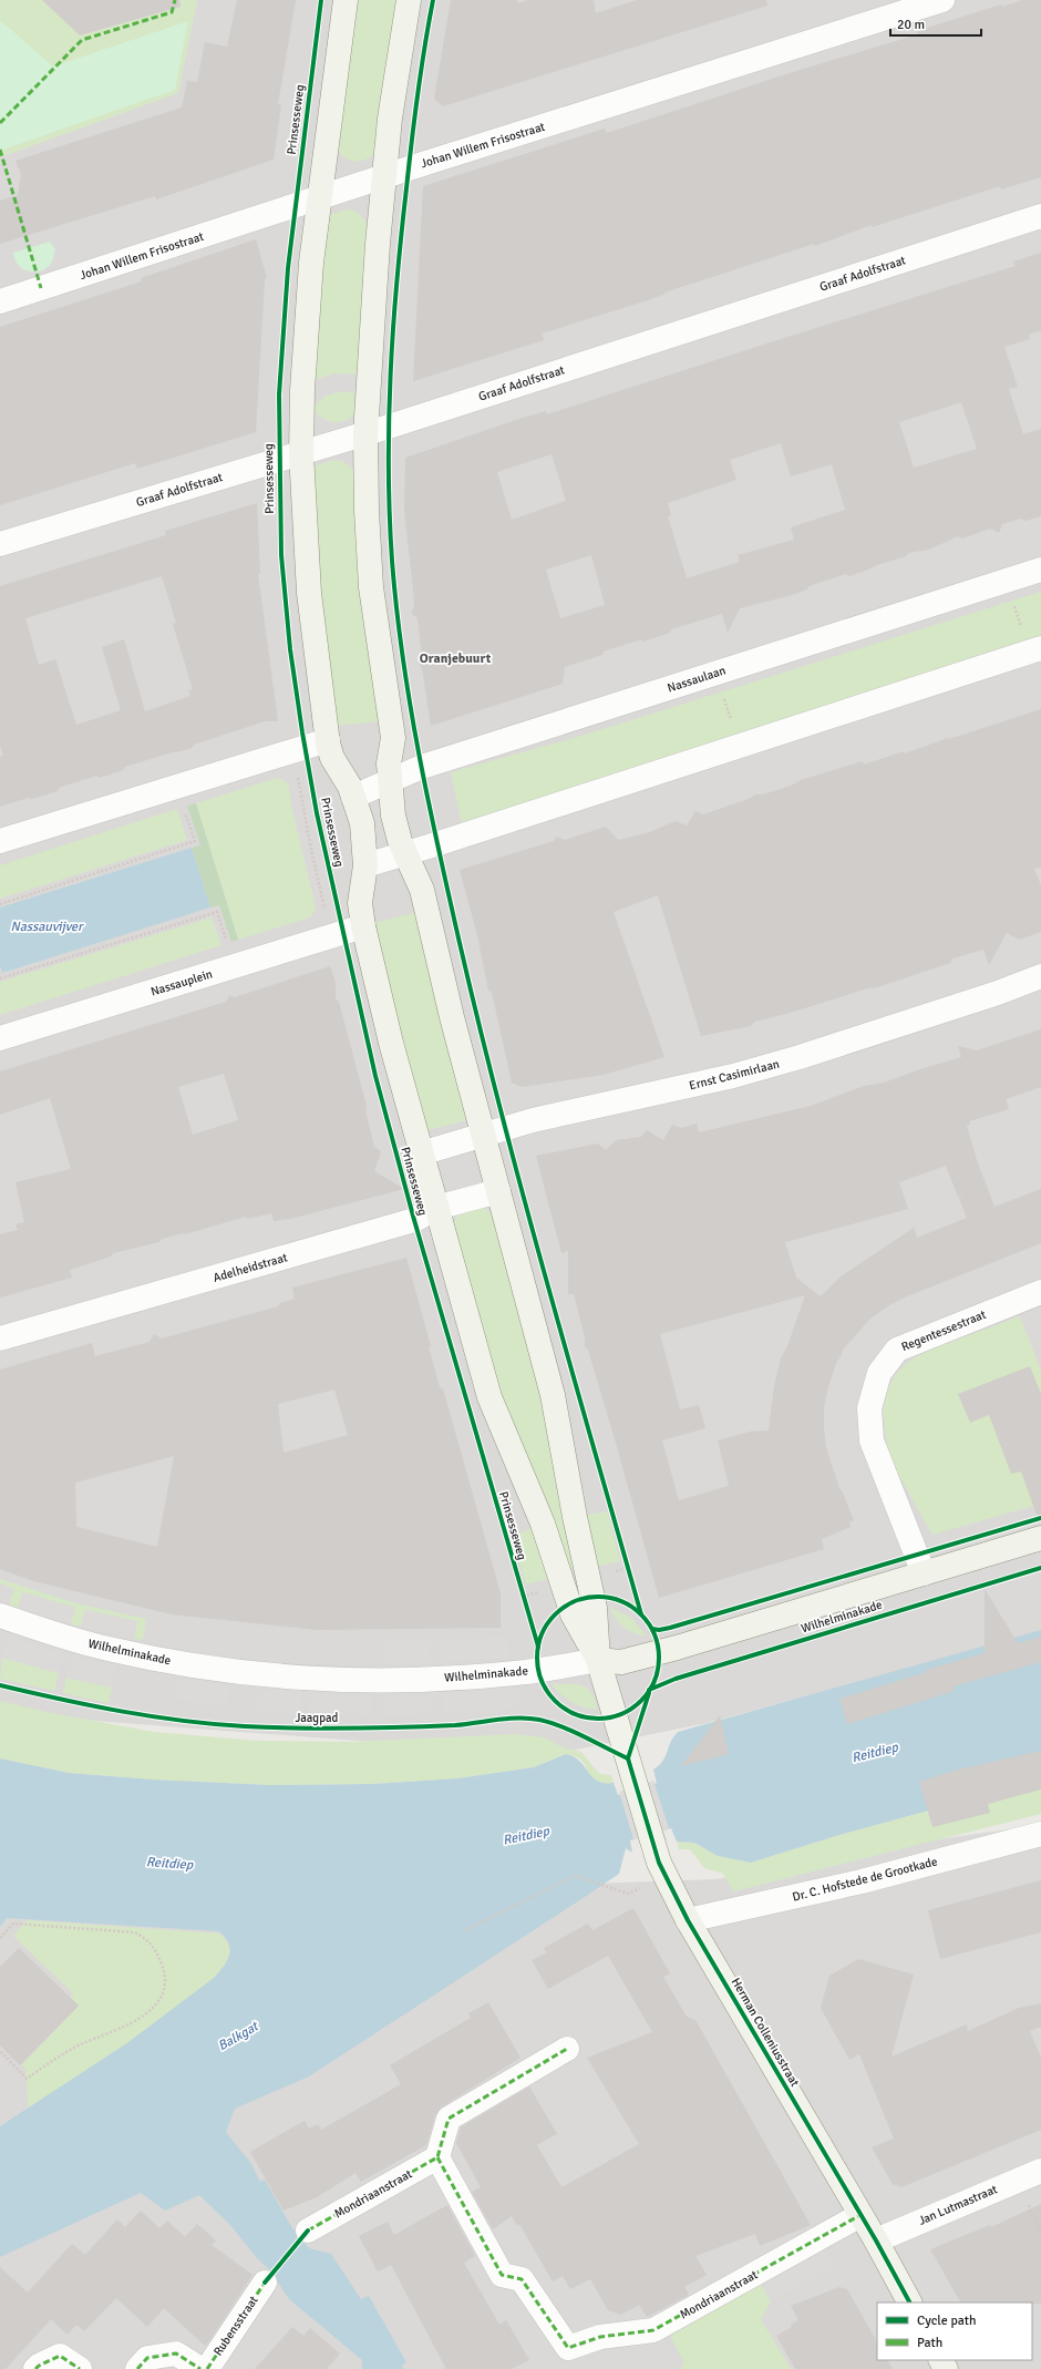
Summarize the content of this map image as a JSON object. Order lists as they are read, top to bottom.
{
  "streets": {
    "street": [
      "Prinsesseweg",
      "Johan Willem Frisostraat",
      "Graaf Adolfstraat",
      "Nassaulaan",
      "Nassauplein",
      "Ernst Casimirlaan",
      "Adelheidstraat",
      "Regentessestraat",
      "Wilhelminakade",
      "Dr. C. Hofstede de Grootkade",
      "Herman Colleniusstraat",
      "Mondriaanstraat",
      "Jan Lutmastraat",
      "Rubensstraat"
    ],
    "cycle path": ["Jaagpad"]
  },
  "crossings": [
    ["Prinsesseweg", "Johan Willem Frisostraat"],
    ["Prinsesseweg", "Graaf Adolfstraat"],
    ["Prinsesseweg", "Nassaulaan"],
    ["Prinsesseweg", "Nassauplein"],
    ["Prinsesseweg", "Ernst Casimirlaan"],
    ["Prinsesseweg", "Adelheidstraat"],
    ["Prinsesseweg", "Wilhelminakade"],
    ["Prinsesseweg", "Herman Colleniusstraat"],
    ["Regentessestraat", "Wilhelminakade"],
    ["Wilhelminakade", "Herman Colleniusstraat"],
    ["Dr. C. Hofstede de Grootkade", "Herman Colleniusstraat"],
    ["Herman Colleniusstraat", "Mondriaanstraat"],
    ["Herman Colleniusstraat", "Jan Lutmastraat"]
  ],
  "districts": ["Oranjebuurt"],
  "water": ["Nassauvijver", "Reitdiep", "Balkgat"],
  "legend": ["Cycle path", "Path"],
  "scale_bar": "20 m"
}
